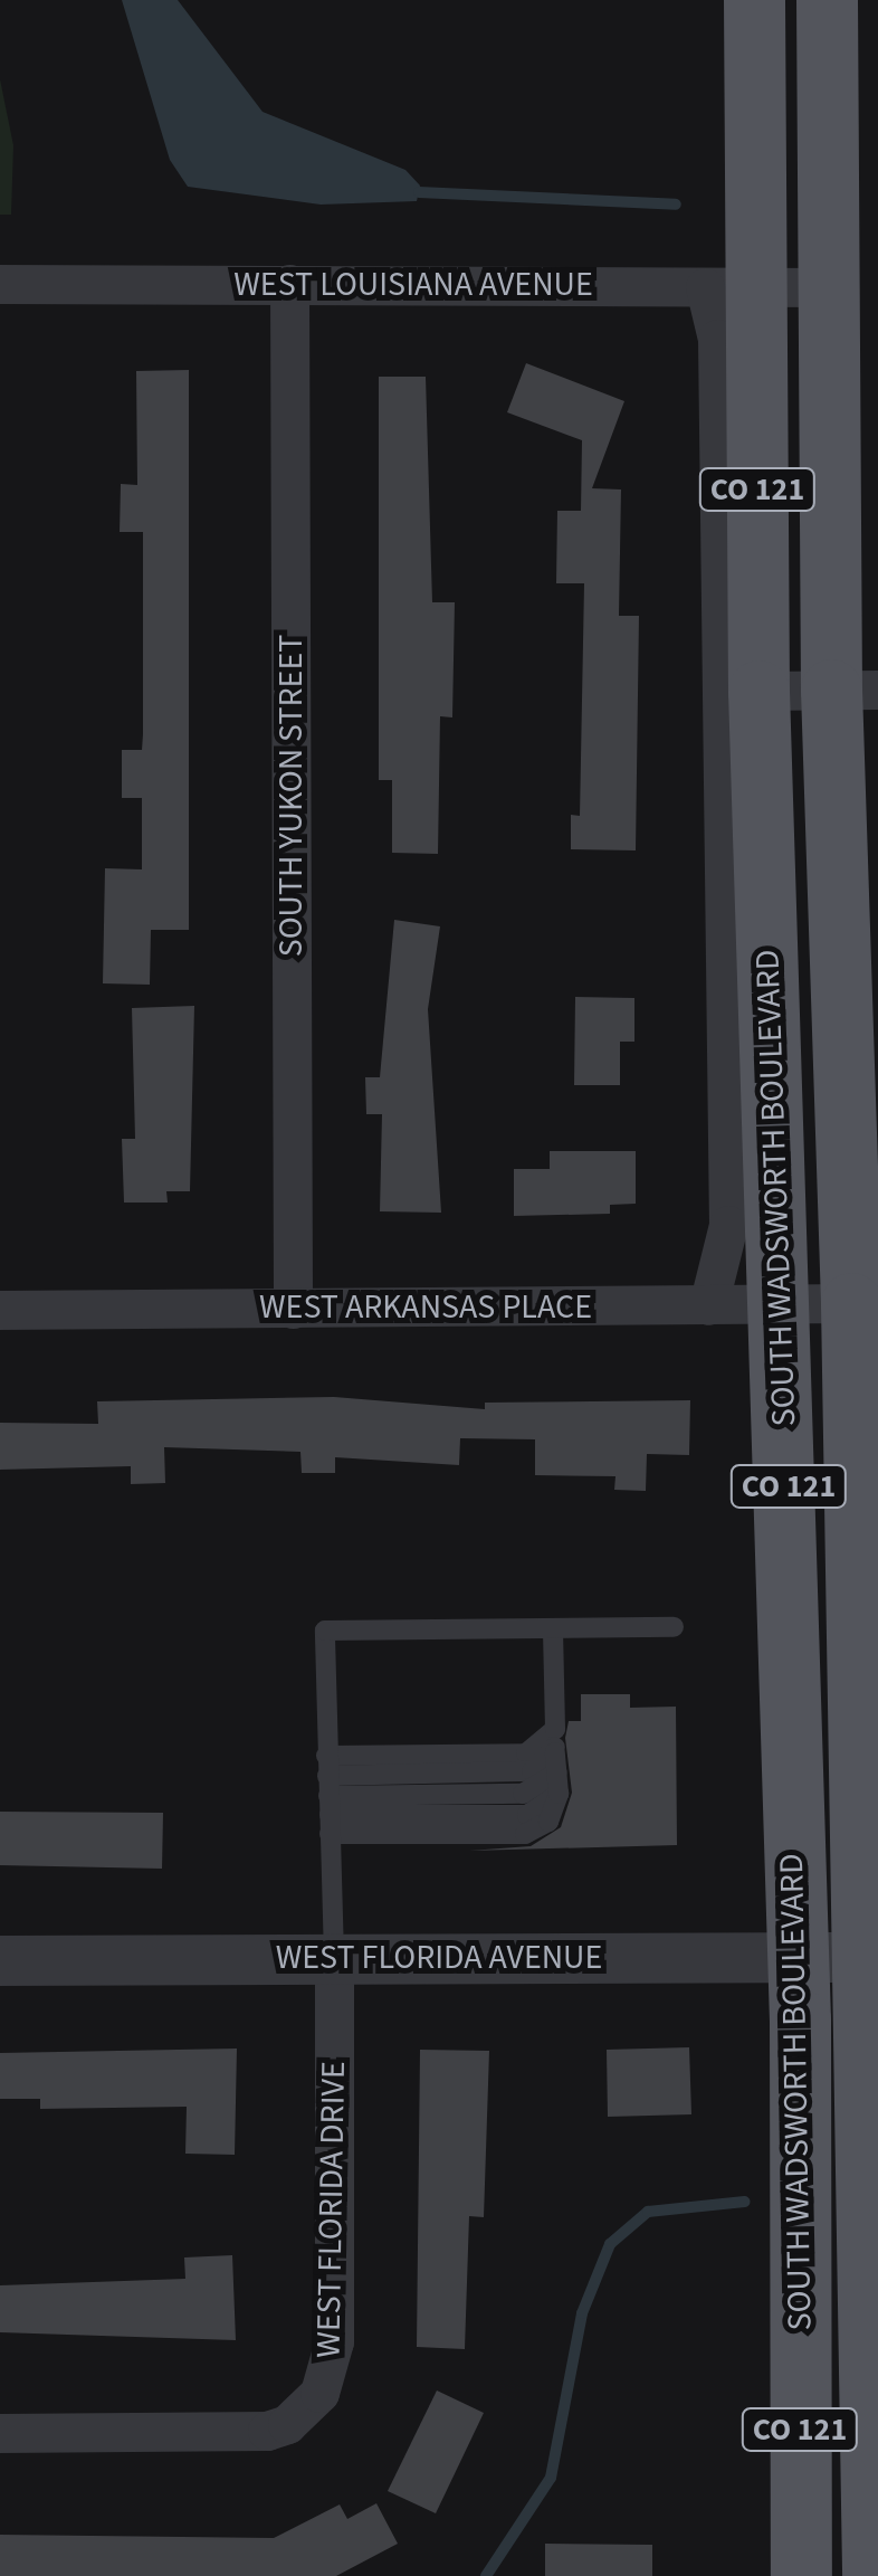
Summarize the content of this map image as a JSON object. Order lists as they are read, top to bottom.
{
  "streets": {
    "main road": ["CO 121", "SOUTH WADSWORTH BOULEVARD"],
    "street": [
      "WEST LOUISIANA AVENUE",
      "SOUTH YUKON STREET",
      "WEST ARKANSAS PLACE",
      "WEST FLORIDA AVENUE",
      "WEST FLORIDA DRIVE"
    ]
  },
  "crossings": [
    ["WEST LOUISIANA AVENUE", "SOUTH YUKON STREET"],
    ["WEST LOUISIANA AVENUE", "SOUTH WADSWORTH BOULEVARD"],
    ["SOUTH YUKON STREET", "WEST ARKANSAS PLACE"],
    ["SOUTH WADSWORTH BOULEVARD", "WEST ARKANSAS PLACE"],
    ["SOUTH WADSWORTH BOULEVARD", "WEST FLORIDA AVENUE"],
    ["WEST FLORIDA AVENUE", "WEST FLORIDA DRIVE"]
  ]
}
